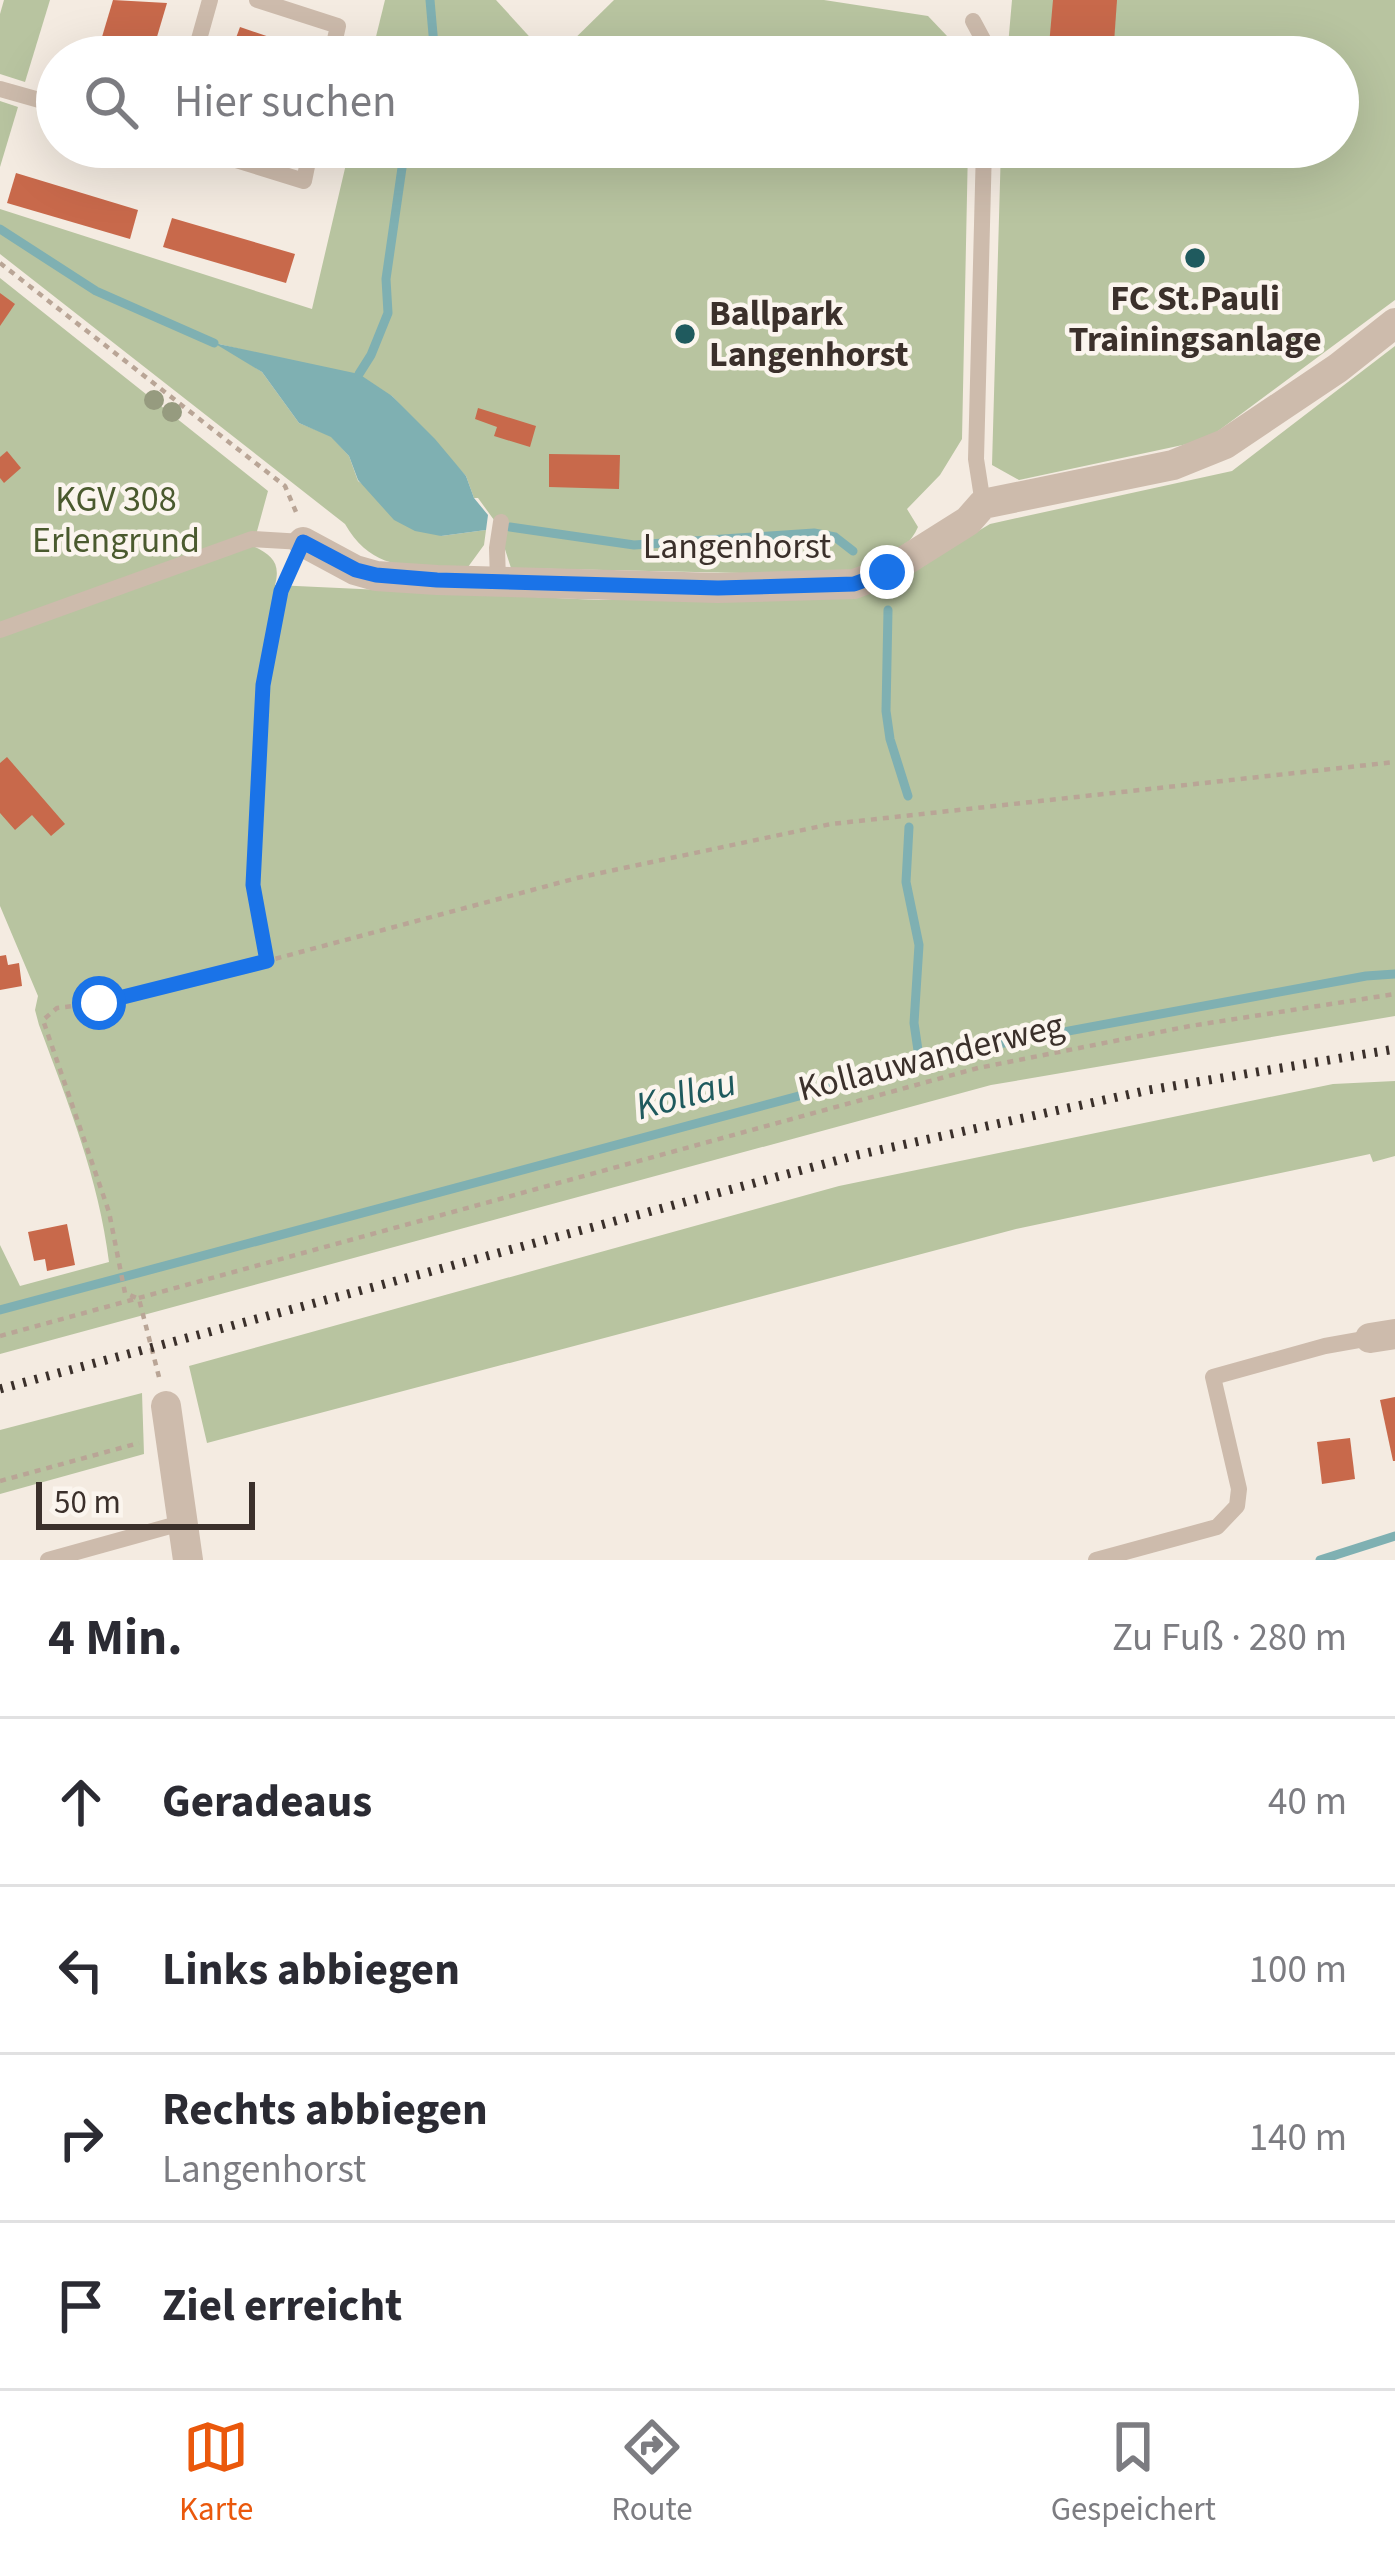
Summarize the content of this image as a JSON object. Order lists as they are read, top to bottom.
{
  "streets": {
    "street": ["Langenhorst"],
    "path": ["Kollauwanderweg"]
  },
  "water": ["Kollau"],
  "parks": ["KGV 308 Erlengrund"],
  "places": ["FC St.Pauli Trainingsanlage", "Ballpark Langenhorst"],
  "scale_bar": "50 m",
  "page": {
    "search": "Hier suchen",
    "scale": "50 m",
    "heading": ["4 Min.", "Zu Fuß · 280 m"],
    "list": [
      ["Geradeaus", "40 m"],
      ["Links abbiegen", "100 m"],
      ["Rechts abbiegen", "Langenhorst", "140 m"],
      "Ziel erreicht"
    ],
    "nav": ["Karte", "Route", "Gespeichert"]
  }
}
